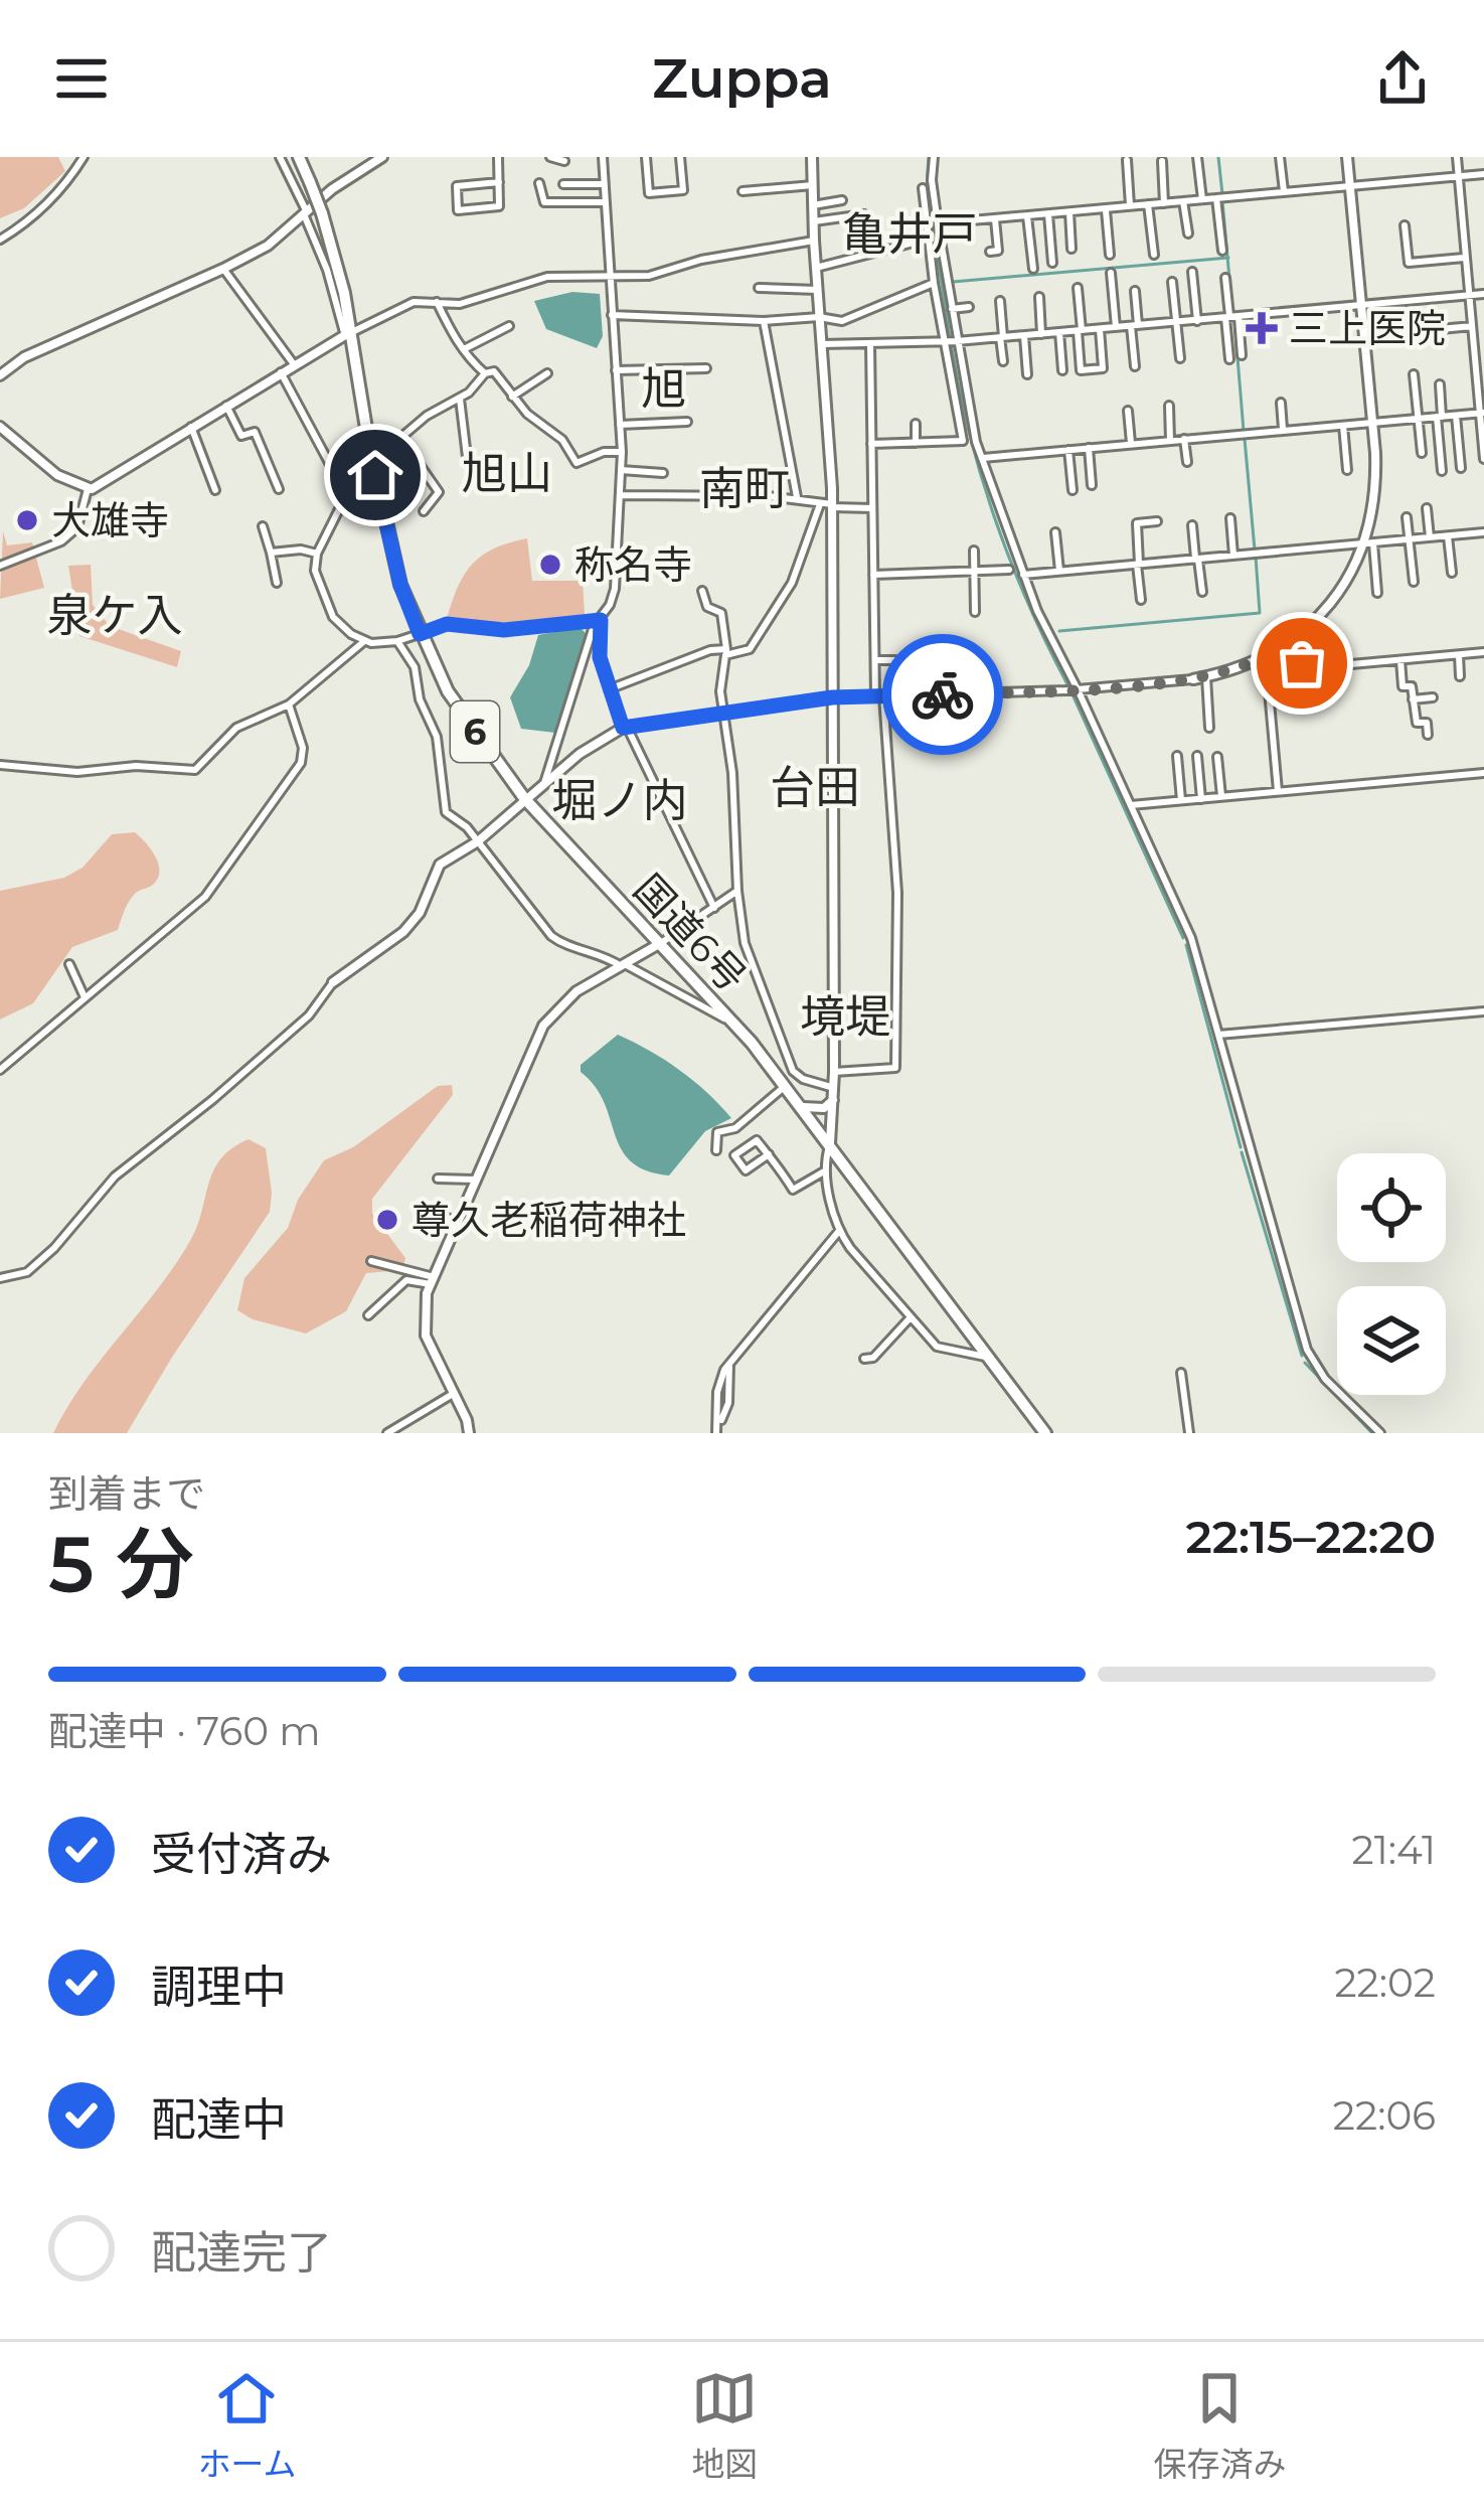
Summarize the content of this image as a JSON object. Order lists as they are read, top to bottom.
{
  "streets": {
    "highway": ["6", "国道6号"]
  },
  "districts": [
    "亀井戸",
    "旭",
    "旭山",
    "南町",
    "泉ケ入",
    "台田",
    "堀ノ内",
    "境堤"
  ],
  "places": {
    "health": ["三上医院"],
    "other": ["大雄寺", "称名寺", "尊久老稲荷神社"]
  },
  "page": {
    "header": "Zuppa",
    "heading": ["5 分", "到着まで", "22:15–22:20"],
    "bar": "配達中 · 760 m",
    "list": [
      ["受付済み", "21:41"],
      ["調理中", "22:02"],
      ["配達中", "22:06"],
      "配達完了"
    ],
    "tabs": ["ホーム", "地図", "保存済み"]
  }
}
